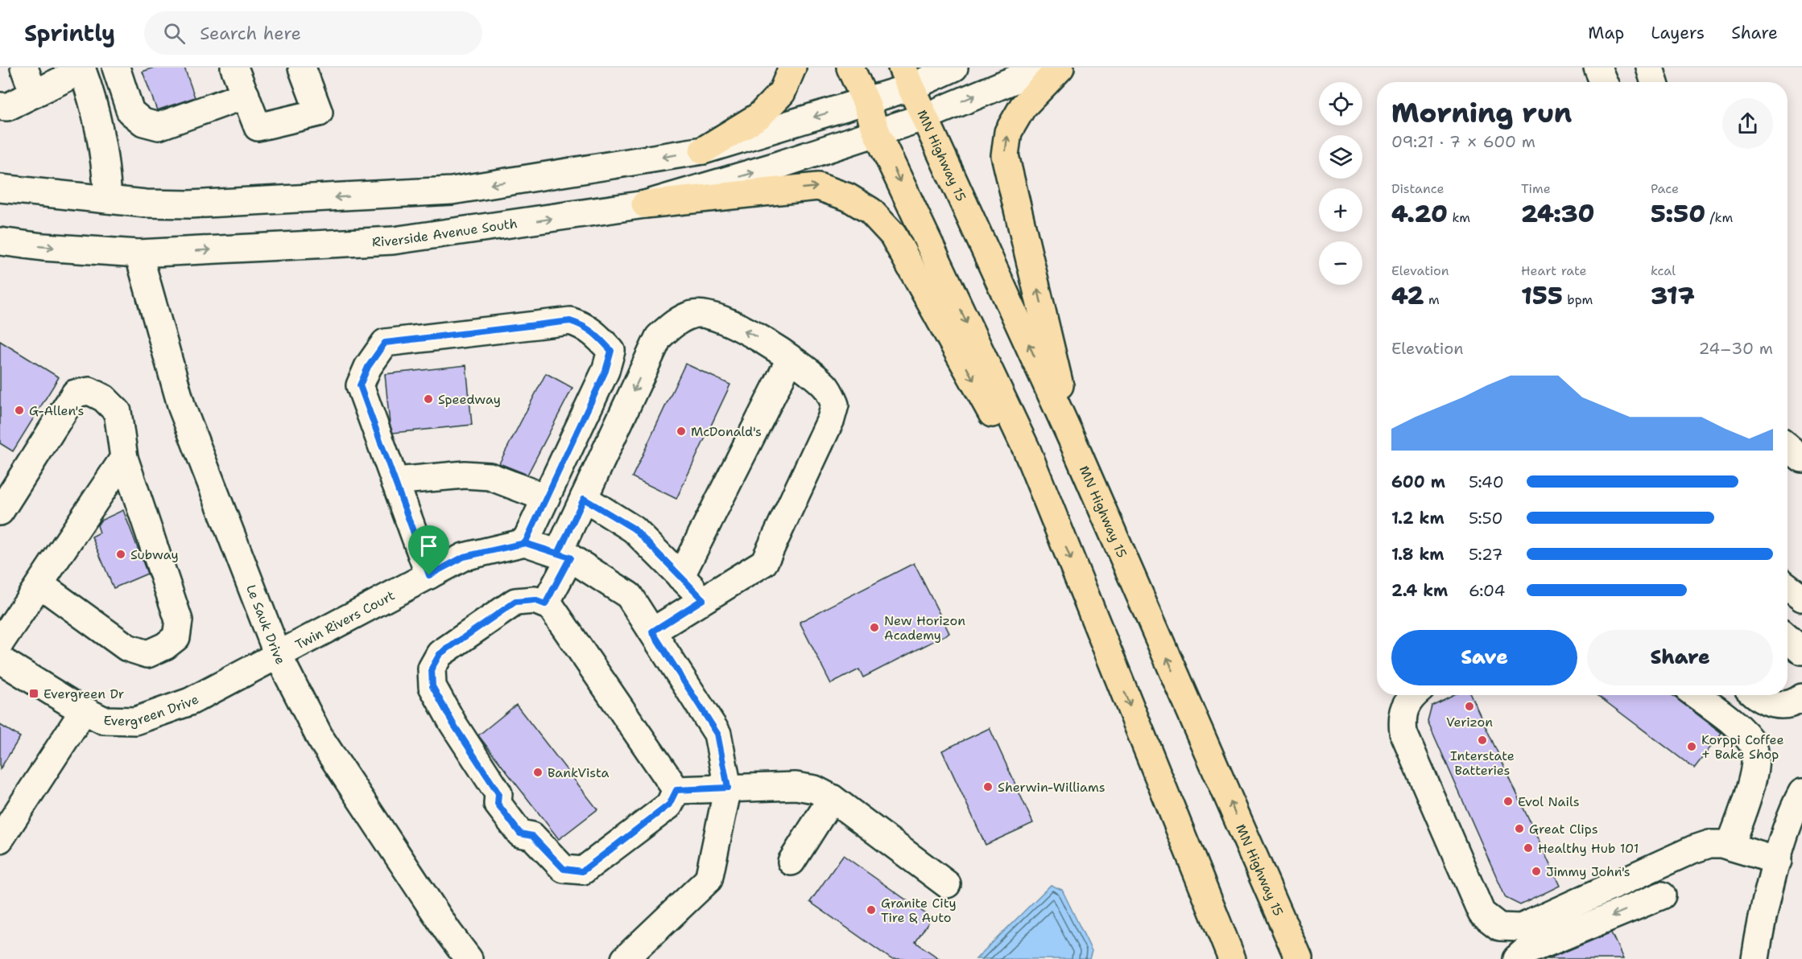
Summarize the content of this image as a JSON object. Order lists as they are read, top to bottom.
{
  "streets": {
    "highway": ["MN Highway 15"],
    "street": [
      "Riverside Avenue South",
      "Twin Rivers Court",
      "Le Sauk Drive",
      "Evergreen Drive"
    ]
  },
  "crossings": [
    ["MN Highway 15", "Riverside Avenue South"],
    ["Riverside Avenue South", "Le Sauk Drive"],
    ["Twin Rivers Court", "Le Sauk Drive"],
    ["Twin Rivers Court", "Evergreen Drive"],
    ["Le Sauk Drive", "Evergreen Drive"]
  ],
  "places": {
    "other": [
      "Speedway",
      "G-Allen's",
      "McDonald's",
      "Subway",
      "New Horizon Academy",
      "Verizon",
      "Interstate Batteries",
      "Korppi Coffee + Bake Shop",
      "BankVista",
      "Sherwin-Williams",
      "Evol Nails",
      "Great Clips",
      "Healthy Hub 101",
      "Jimmy John's",
      "Granite City Tire & Auto"
    ],
    "transit": ["Evergreen Dr"]
  },
  "page": {
    "header": "Sprintly",
    "search": "Search here",
    "nav": ["Map", "Layers", "Share"],
    "map_buttons": ["+", "−"],
    "heading": ["Morning run", "09:21 · 7 × 600 m"],
    "stats": [
      ["Distance", "4.20 km"],
      ["Time", "24:30"],
      ["Pace", "5:50 /km"],
      ["Elevation", "42 m"],
      ["Heart rate", "155 bpm"],
      ["kcal", "317"]
    ],
    "chart": ["Elevation", "24–30 m"],
    "list": [
      {
        "name": "600 m",
        "note": "5:40"
      },
      {
        "name": "1.2 km",
        "note": "5:50"
      },
      {
        "name": "1.8 km",
        "note": "5:27"
      },
      {
        "name": "2.4 km",
        "note": "6:04"
      }
    ],
    "buttons": ["Save", "Share"]
  }
}
